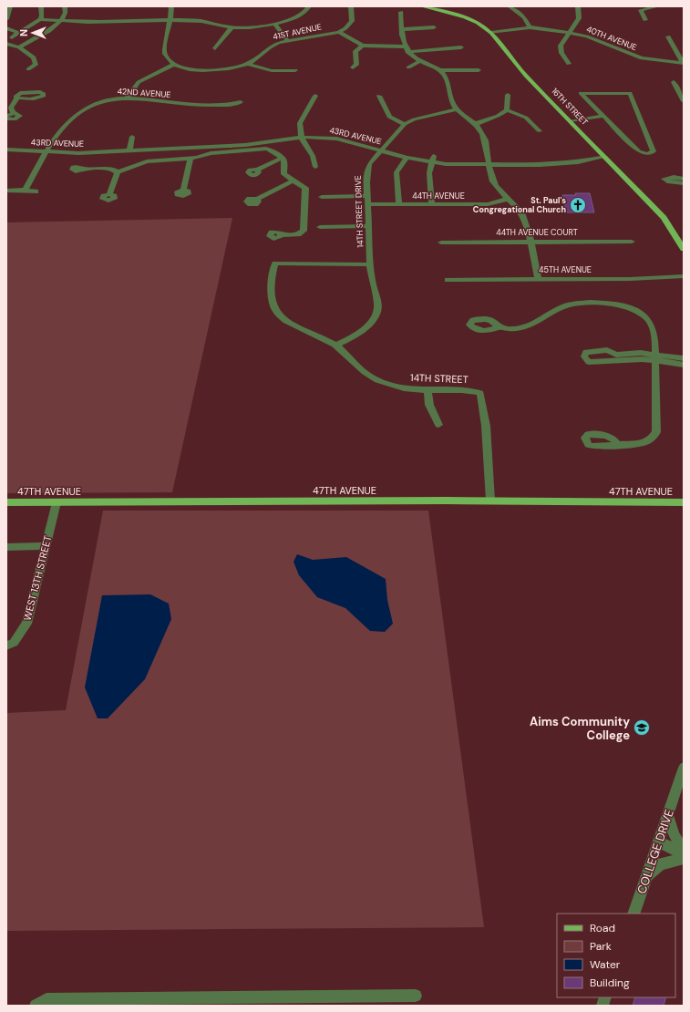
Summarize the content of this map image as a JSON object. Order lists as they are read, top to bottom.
{
  "streets": {
    "main road": ["16TH STREET", "47TH AVENUE"],
    "street": [
      "41ST AVENUE",
      "40TH AVENUE",
      "42ND AVENUE",
      "43RD AVENUE",
      "44TH AVENUE",
      "14TH STREET DRIVE",
      "44TH AVENUE COURT",
      "45TH AVENUE",
      "14TH STREET",
      "WEST 13TH STREET",
      "COLLEGE DRIVE"
    ]
  },
  "crossings": [
    ["40TH AVENUE", "16TH STREET"],
    ["42ND AVENUE", "43RD AVENUE"],
    ["16TH STREET", "43RD AVENUE"],
    ["43RD AVENUE", "14TH STREET DRIVE"],
    ["44TH AVENUE", "14TH STREET DRIVE"],
    ["14TH STREET DRIVE", "14TH STREET"],
    ["14TH STREET", "47TH AVENUE"],
    ["47TH AVENUE", "WEST 13TH STREET"]
  ],
  "places": {
    "church": ["St. Paul's Congregational Church"],
    "school or university": ["Aims Community College"]
  },
  "legend": [
    "Road",
    "Park",
    "Water",
    "Building"
  ],
  "north": "left"
}
